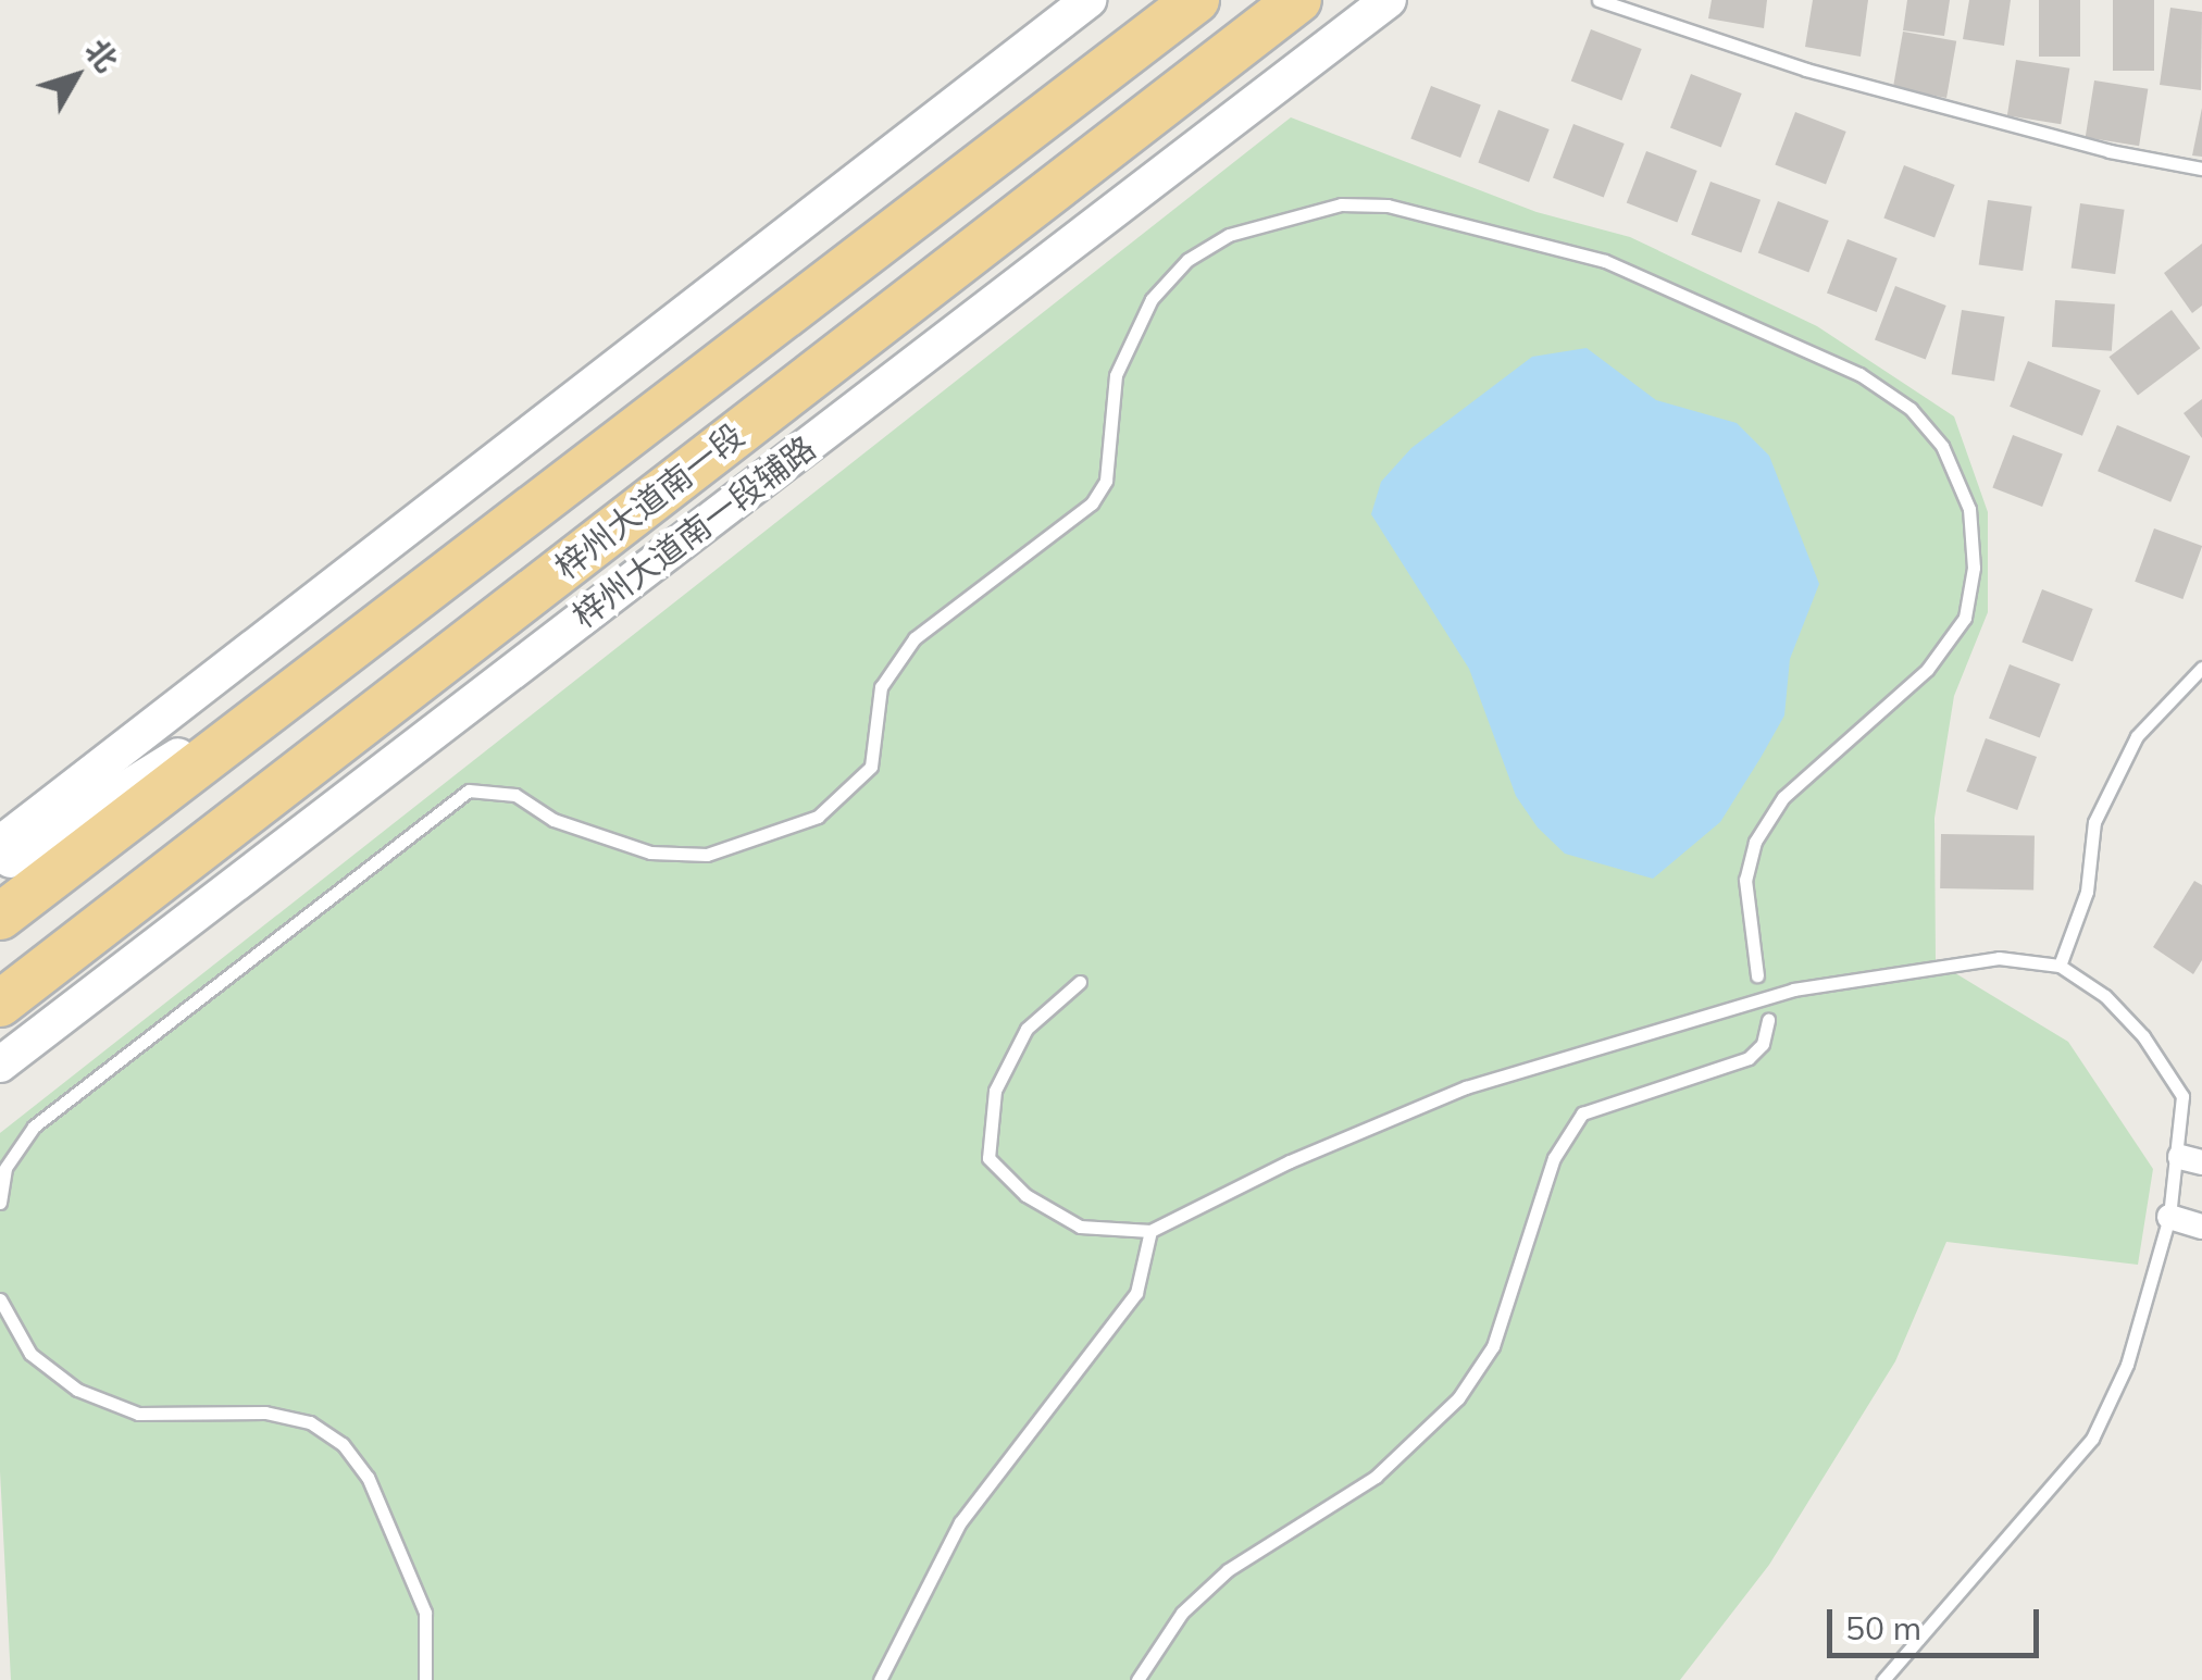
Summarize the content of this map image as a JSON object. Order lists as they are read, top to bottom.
{
  "streets": {
    "highway": ["梓州大道南一段"],
    "main road": ["梓州大道南一段辅路"]
  },
  "scale_bar": "50 m",
  "north": "top right"
}
